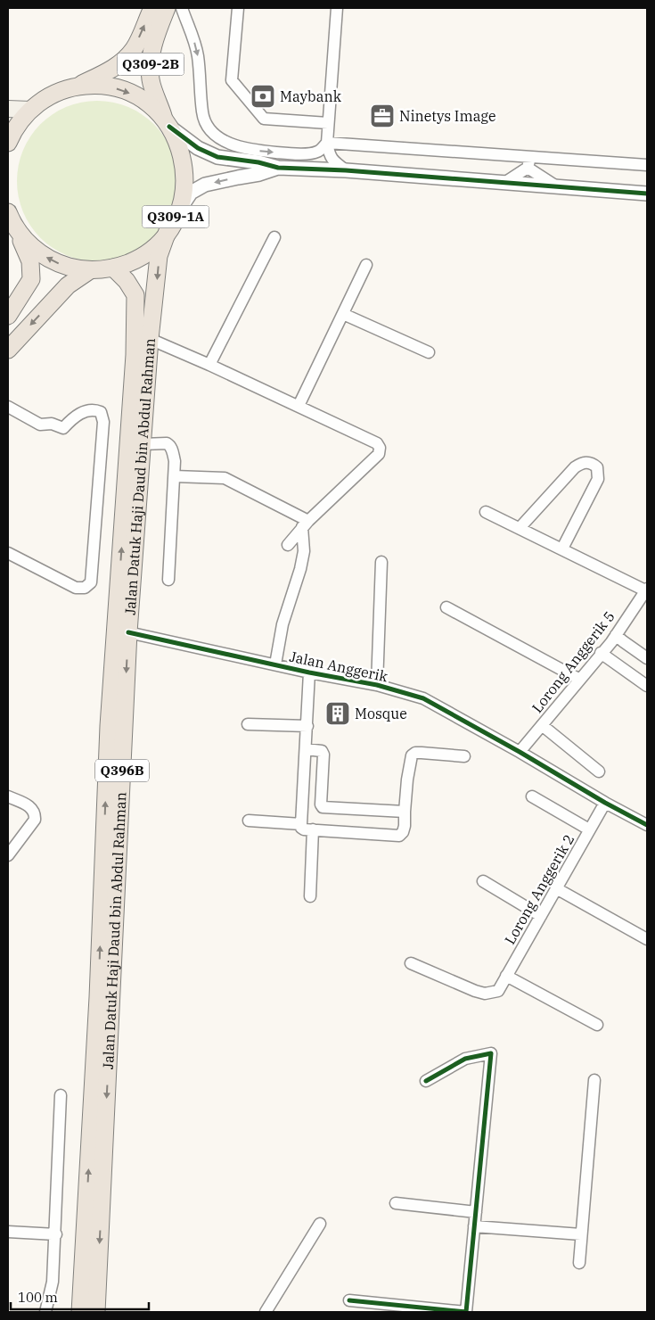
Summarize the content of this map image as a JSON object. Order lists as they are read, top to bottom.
{
  "streets": {
    "main road": [
      "Q309-2B",
      "Q309-1A",
      "Jalan Datuk Haji Daud bin Abdul Rahman",
      "Q396B"
    ],
    "street": ["Lorong Anggerik 5", "Jalan Anggerik", "Lorong Anggerik 2"]
  },
  "crossings": [
    ["Q309-2B", "Q309-1A"],
    ["Q309-1A", "Jalan Datuk Haji Daud bin Abdul Rahman"],
    ["Jalan Datuk Haji Daud bin Abdul Rahman", "Jalan Anggerik"],
    ["Lorong Anggerik 5", "Jalan Anggerik"],
    ["Jalan Anggerik", "Lorong Anggerik 2"]
  ],
  "places": {
    "bank": ["Maybank"],
    "office": ["Ninetys Image"],
    "building": ["Mosque"]
  },
  "scale_bar": "100 m"
}
